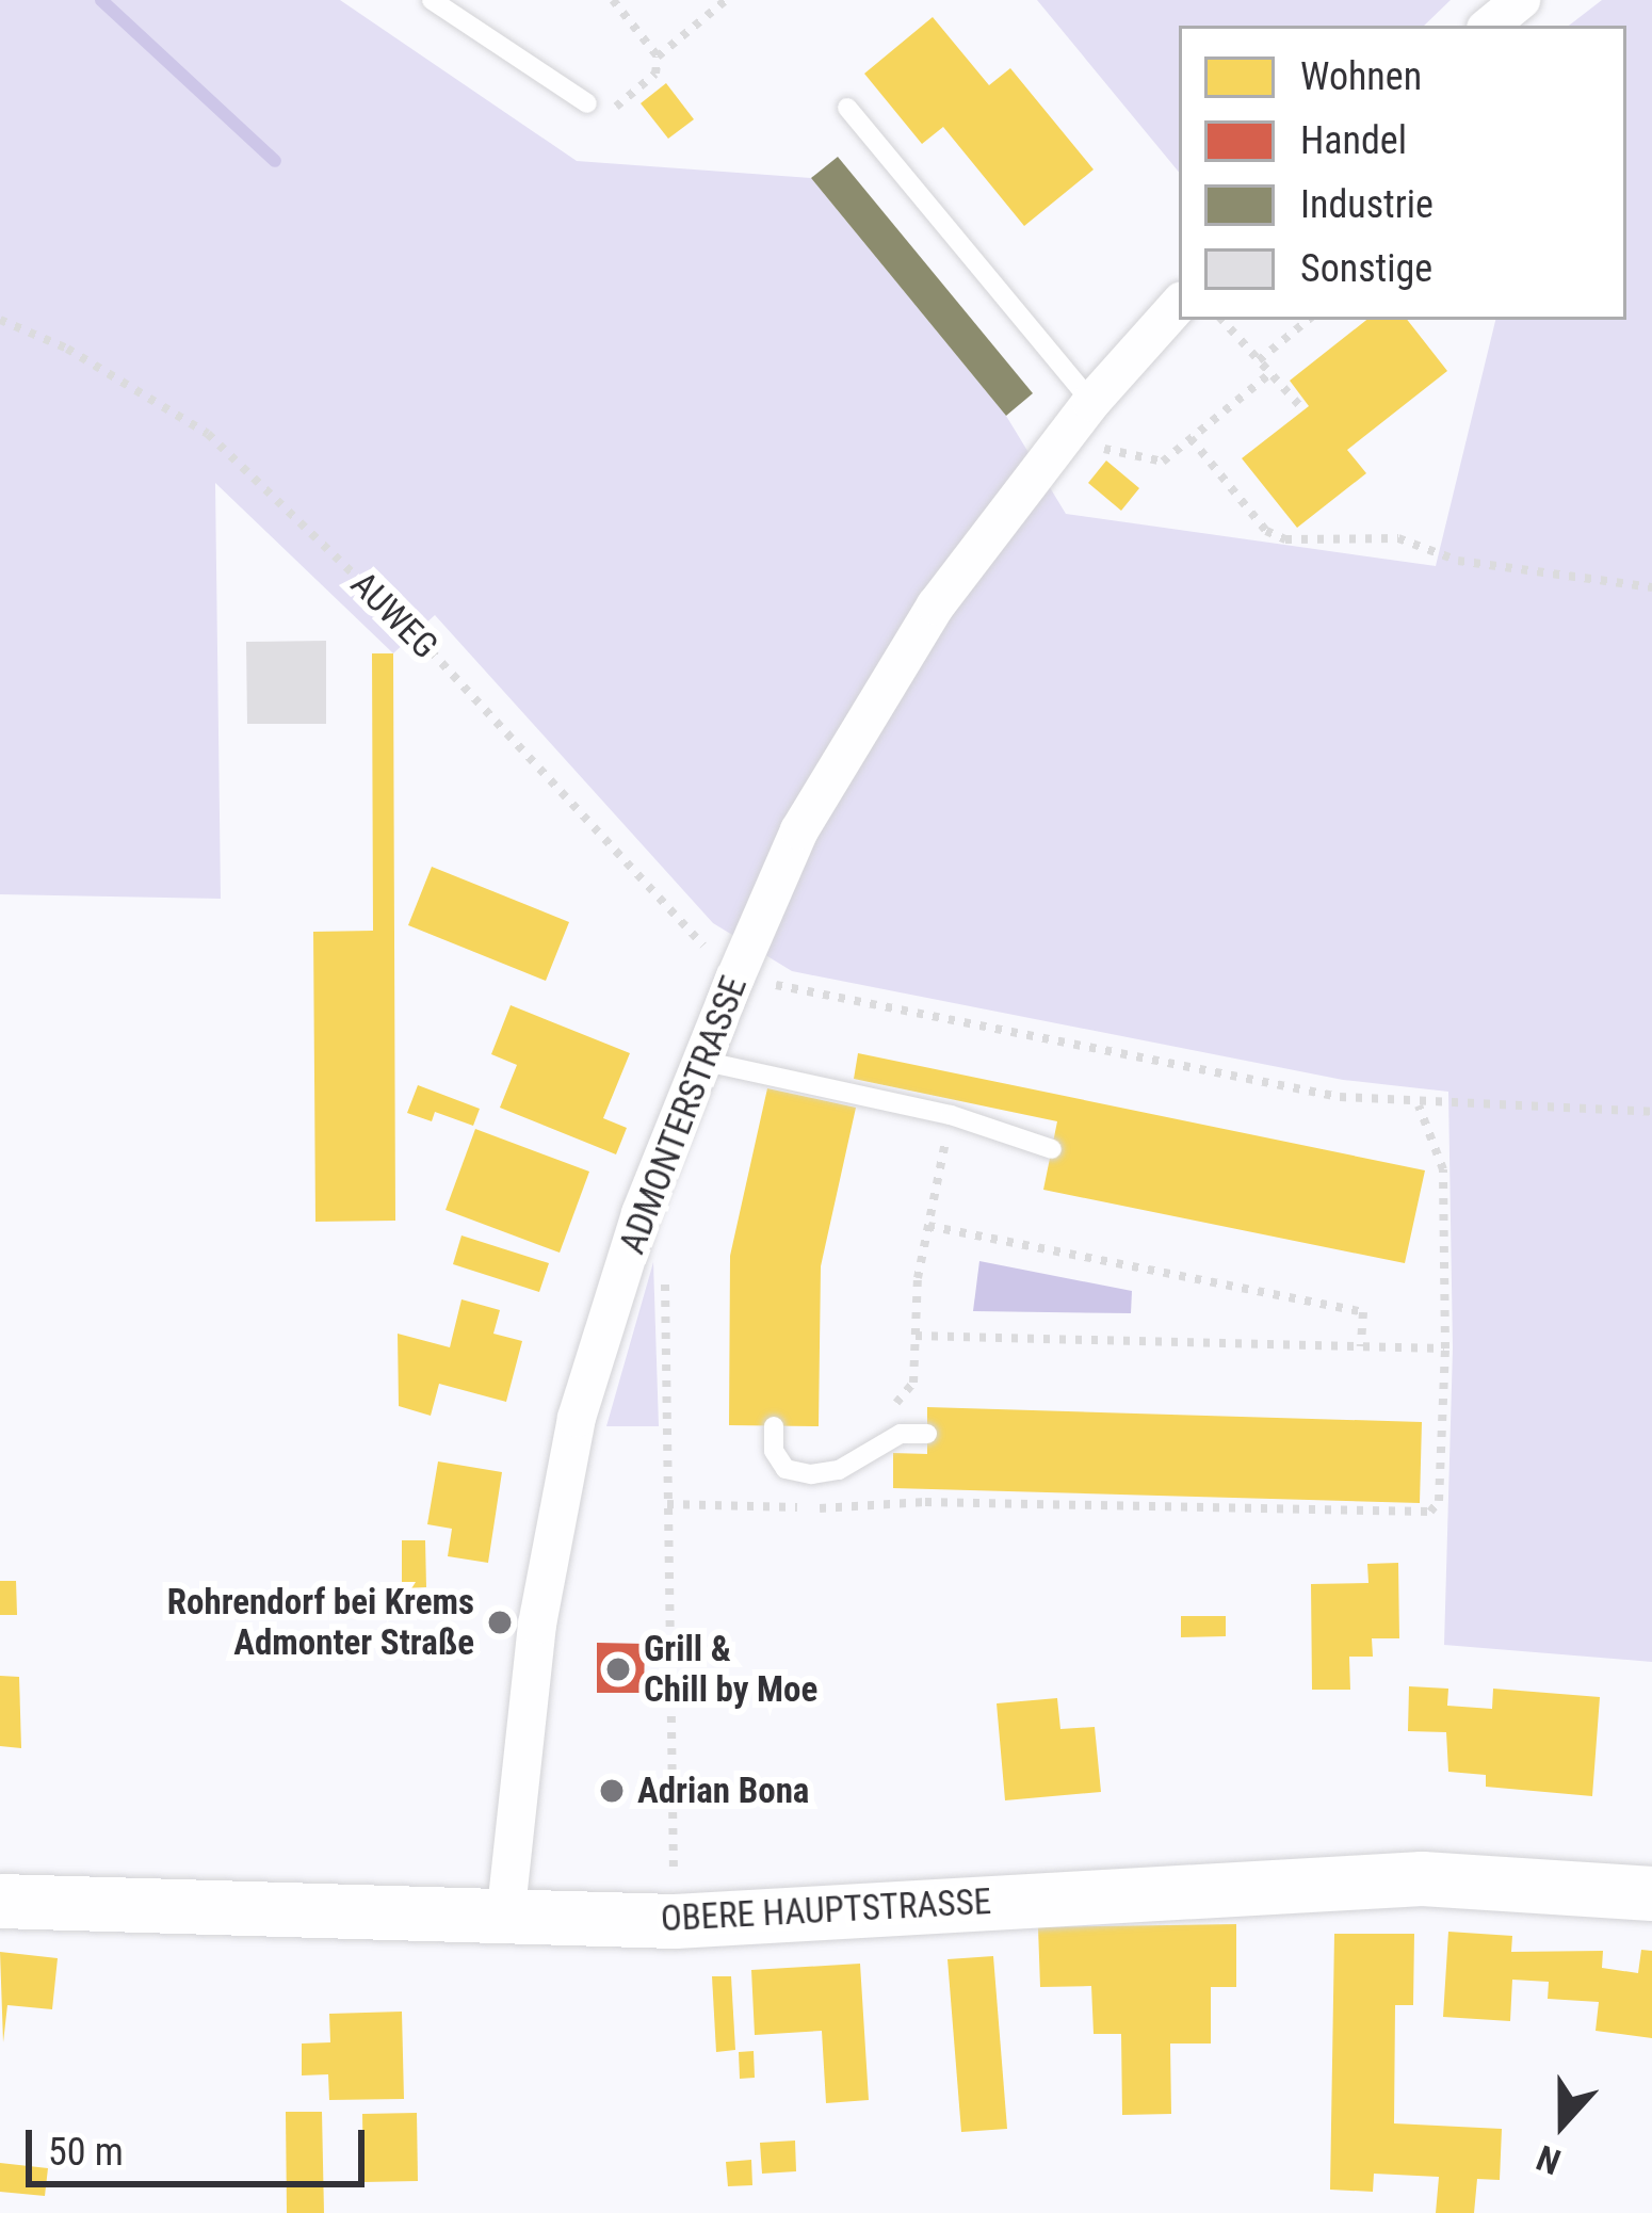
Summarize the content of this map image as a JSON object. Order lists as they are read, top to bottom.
{
  "streets": {
    "main road": ["OBERE HAUPTSTRASSE"],
    "street": ["ADMONTERSTRASSE"],
    "path": ["AUWEG"]
  },
  "crossings": [
    ["AUWEG", "ADMONTERSTRASSE"],
    ["ADMONTERSTRASSE", "OBERE HAUPTSTRASSE"]
  ],
  "places": ["Rohrendorf bei Krems Admonter Straße", "Grill & Chill by Moe", "Adrian Bona"],
  "legend": [
    "Wohnen",
    "Handel",
    "Industrie",
    "Sonstige"
  ],
  "scale_bar": "50 m",
  "north": "bottom"
}
